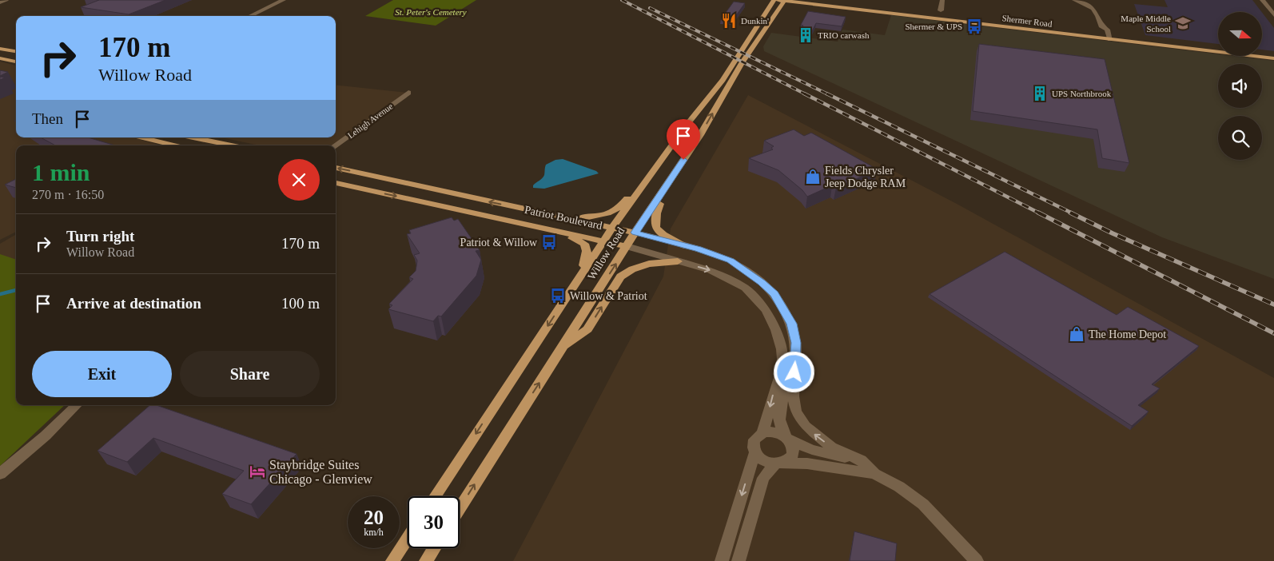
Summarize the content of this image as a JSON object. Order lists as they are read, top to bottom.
{
  "streets": {
    "main road": ["Shermer Road", "Patriot Boulevard", "Willow Road"],
    "street": ["Lehigh Avenue"]
  },
  "crossings": [
    ["Shermer Road", "Willow Road"],
    ["Patriot Boulevard", "Willow Road"]
  ],
  "parks": ["St. Peter's Cemetery"],
  "places": {
    "restaurant": ["Dunkin'"],
    "school or university": ["Maple Middle School"],
    "bus stop": ["Shermer & UPS", "Patriot & Willow", "Willow & Patriot"],
    "building": ["TRIO carwash", "UPS Northbrook"],
    "shop": ["Fields Chrysler Jeep Dodge RAM", "The Home Depot"],
    "hotel": ["Staybridge Suites Chicago - Glenview"]
  },
  "north": "right",
  "page": {
    "turn": ["170 m", "Willow Road"],
    "then": "Then",
    "heading": ["1 min", "270 m · 16:50"],
    "list": [
      {
        "name": "Turn right",
        "note": "Willow Road",
        "value": "170 m"
      },
      {
        "name": "Arrive at destination",
        "value": "100 m"
      }
    ],
    "buttons": ["Exit", "Share"],
    "speed": "20 km/h",
    "limit": "30"
  }
}
